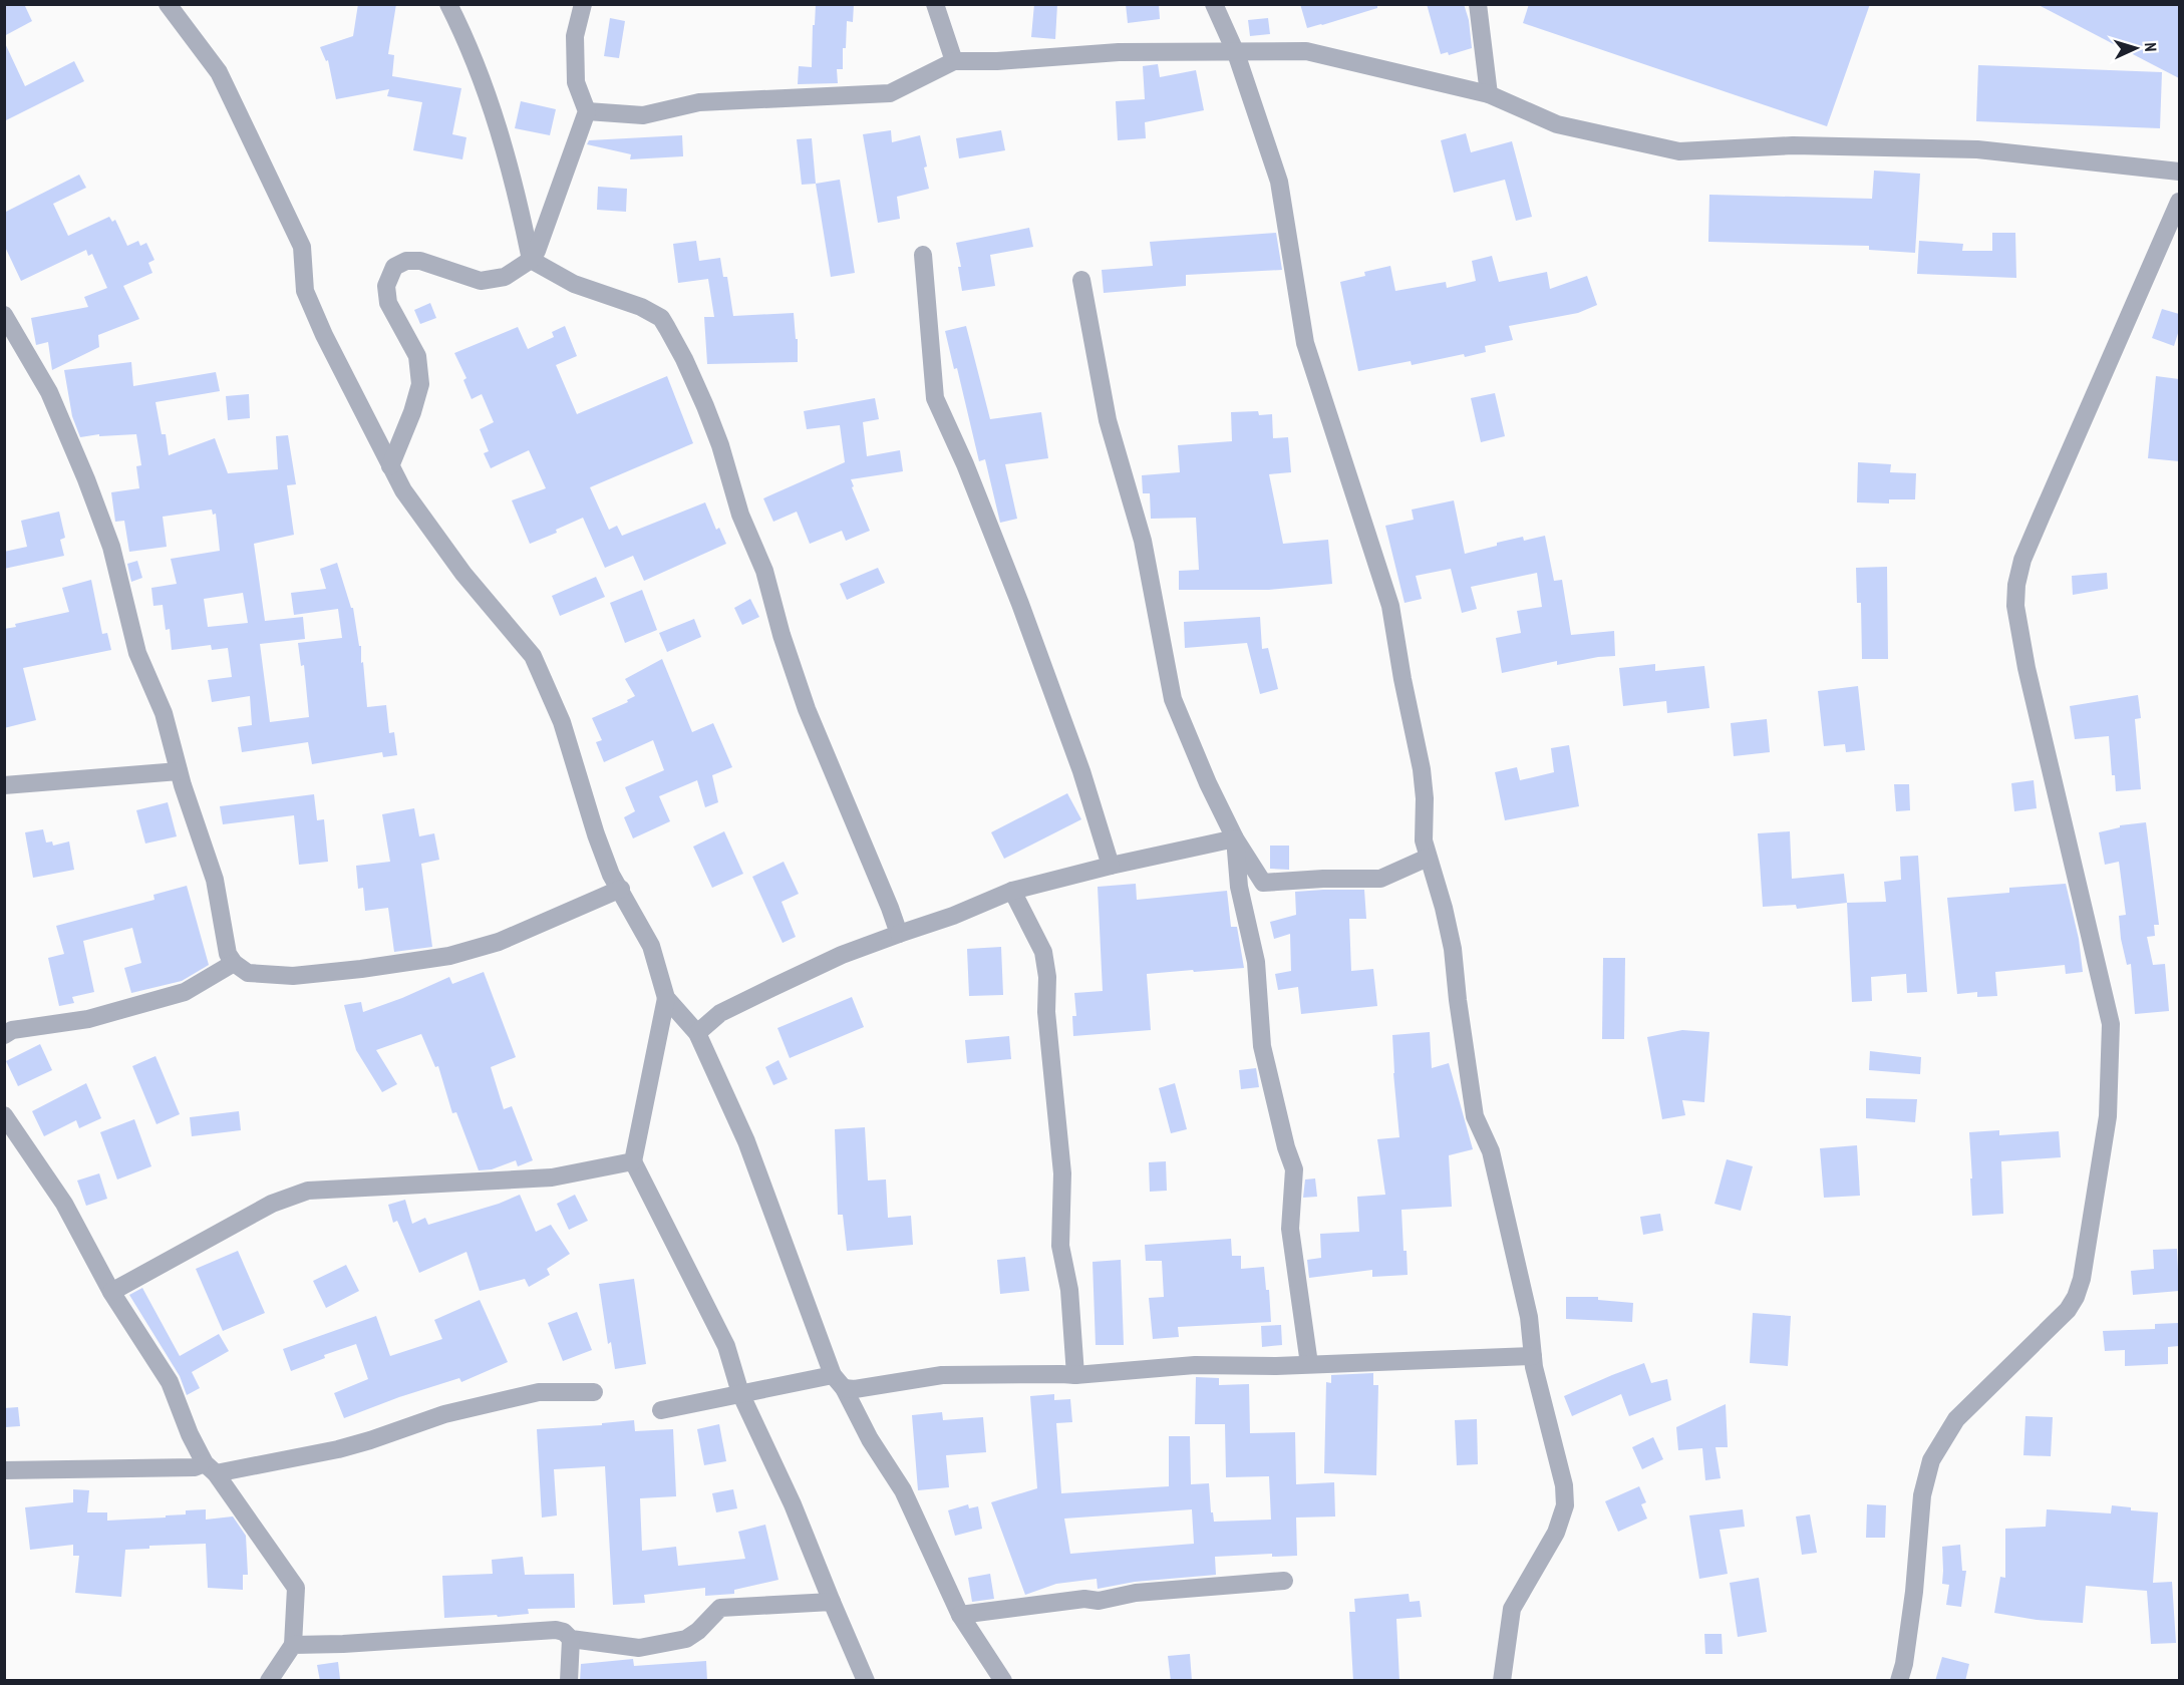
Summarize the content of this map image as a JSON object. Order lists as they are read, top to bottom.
{
  "north": "right"
}
